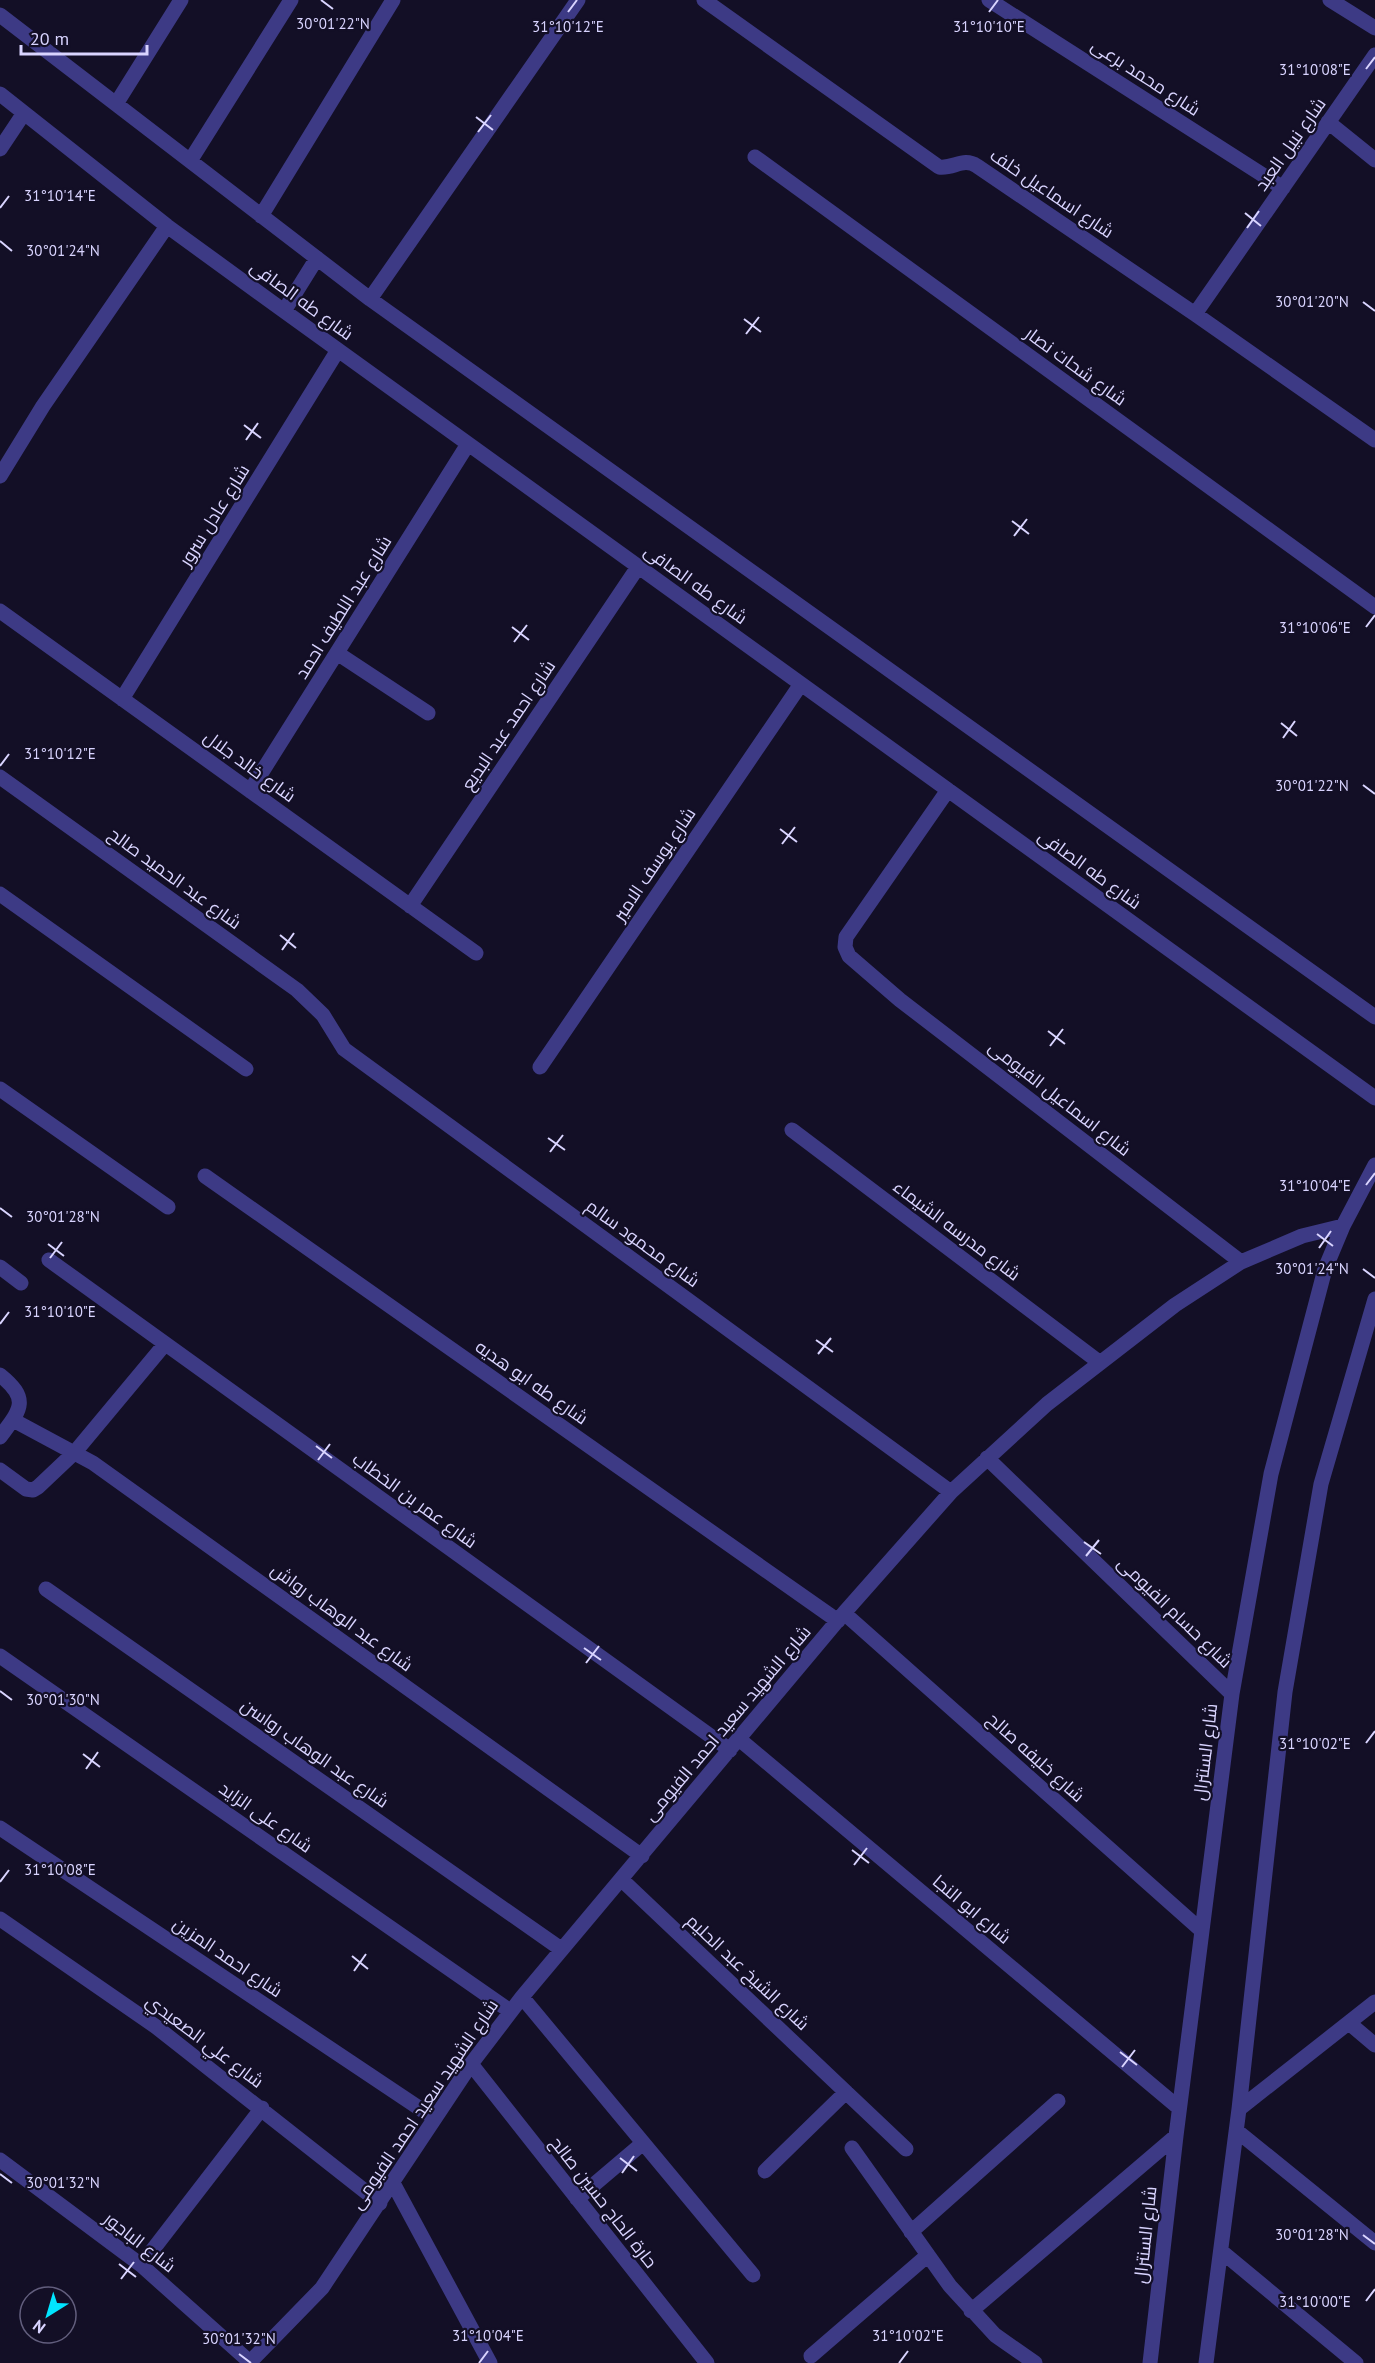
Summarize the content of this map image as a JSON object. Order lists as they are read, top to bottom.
{
  "streets": {
    "street": [
      "شارع محمد برعى",
      "شارع نبيل العبد",
      "شارع اسماعيل خلف",
      "شارع طه الصافى",
      "شارع شحات نصار",
      "شارع عادل سرور",
      "شارع عبد اللطيف احمد",
      "شارع احمد عبد البديع",
      "شارع خالد جلال",
      "شارع يوسف الامير",
      "شارع عبد الحميد صالح",
      "شارع اسماعيل الفيومى",
      "شارع مدرسه الشيماء",
      "شارع محمود سالم",
      "شارع طه ابو هديه",
      "شارع عمر بن الخطاب",
      "شارع حسام الفيومى",
      "شارع عبد الوهاب رواش",
      "شارع الشهيد سعيد احمد الفيومى",
      "شارع السنترال",
      "شارع عبد الوهاب رواسن",
      "شارع خليفه صالح",
      "شارع على الزايد",
      "شارع ابو النجا",
      "شارع احمد المزين",
      "شارع الشيخ عبد الحليم",
      "شارع علي الصعيدي",
      "حارة الحاج حسين صالح",
      "شارع الباجور"
    ]
  },
  "crossings": [
    ["شارع محمد برعى", "شارع نبيل العبد"],
    ["شارع نبيل العبد", "شارع اسماعيل خلف"],
    ["شارع طه الصافى", "شارع عادل سرور"],
    ["شارع طه الصافى", "شارع عبد اللطيف احمد"],
    ["شارع طه الصافى", "شارع احمد عبد البديع"],
    ["شارع طه الصافى", "شارع يوسف الامير"],
    ["شارع طه الصافى", "شارع اسماعيل الفيومى"],
    ["شارع عادل سرور", "شارع خالد جلال"],
    ["شارع عبد اللطيف احمد", "شارع خالد جلال"],
    ["شارع احمد عبد البديع", "شارع خالد جلال"],
    ["شارع عبد الحميد صالح", "شارع محمود سالم"],
    ["شارع اسماعيل الفيومى", "شارع الشهيد سعيد احمد الفيومى"],
    ["شارع مدرسه الشيماء", "شارع الشهيد سعيد احمد الفيومى"],
    ["شارع محمود سالم", "شارع الشهيد سعيد احمد الفيومى"],
    ["شارع طه ابو هديه", "شارع الشهيد سعيد احمد الفيومى"],
    ["شارع طه ابو هديه", "شارع خليفه صالح"],
    ["شارع عمر بن الخطاب", "شارع الشهيد سعيد احمد الفيومى"],
    ["شارع عمر بن الخطاب", "شارع ابو النجا"],
    ["شارع حسام الفيومى", "شارع الشهيد سعيد احمد الفيومى"],
    ["شارع حسام الفيومى", "شارع السنترال"],
    ["شارع عبد الوهاب رواش", "شارع الشهيد سعيد احمد الفيومى"],
    ["شارع الشهيد سعيد احمد الفيومى", "شارع السنترال"],
    ["شارع الشهيد سعيد احمد الفيومى", "شارع عبد الوهاب رواسن"],
    ["شارع الشهيد سعيد احمد الفيومى", "شارع خليفه صالح"],
    ["شارع الشهيد سعيد احمد الفيومى", "شارع على الزايد"],
    ["شارع الشهيد سعيد احمد الفيومى", "شارع ابو النجا"],
    ["شارع الشهيد سعيد احمد الفيومى", "شارع احمد المزين"],
    ["شارع الشهيد سعيد احمد الفيومى", "شارع الشيخ عبد الحليم"],
    ["شارع الشهيد سعيد احمد الفيومى", "شارع علي الصعيدي"],
    ["شارع الشهيد سعيد احمد الفيومى", "حارة الحاج حسين صالح"],
    ["شارع الشهيد سعيد احمد الفيومى", "شارع الباجور"],
    ["شارع السنترال", "شارع خليفه صالح"],
    ["شارع السنترال", "شارع ابو النجا"]
  ],
  "scale_bar": "20 m",
  "north": "bottom left",
  "coordinates": [
    "30°01'22\"N",
    "31°10'12\"E",
    "31°10'10\"E",
    "31°10'08\"E",
    "31°10'14\"E",
    "30°01'24\"N",
    "30°01'20\"N",
    "31°10'06\"E",
    "31°10'04\"E",
    "30°01'28\"N",
    "30°01'30\"N",
    "31°10'02\"E",
    "30°01'32\"N",
    "31°10'00\"E"
  ]
}
